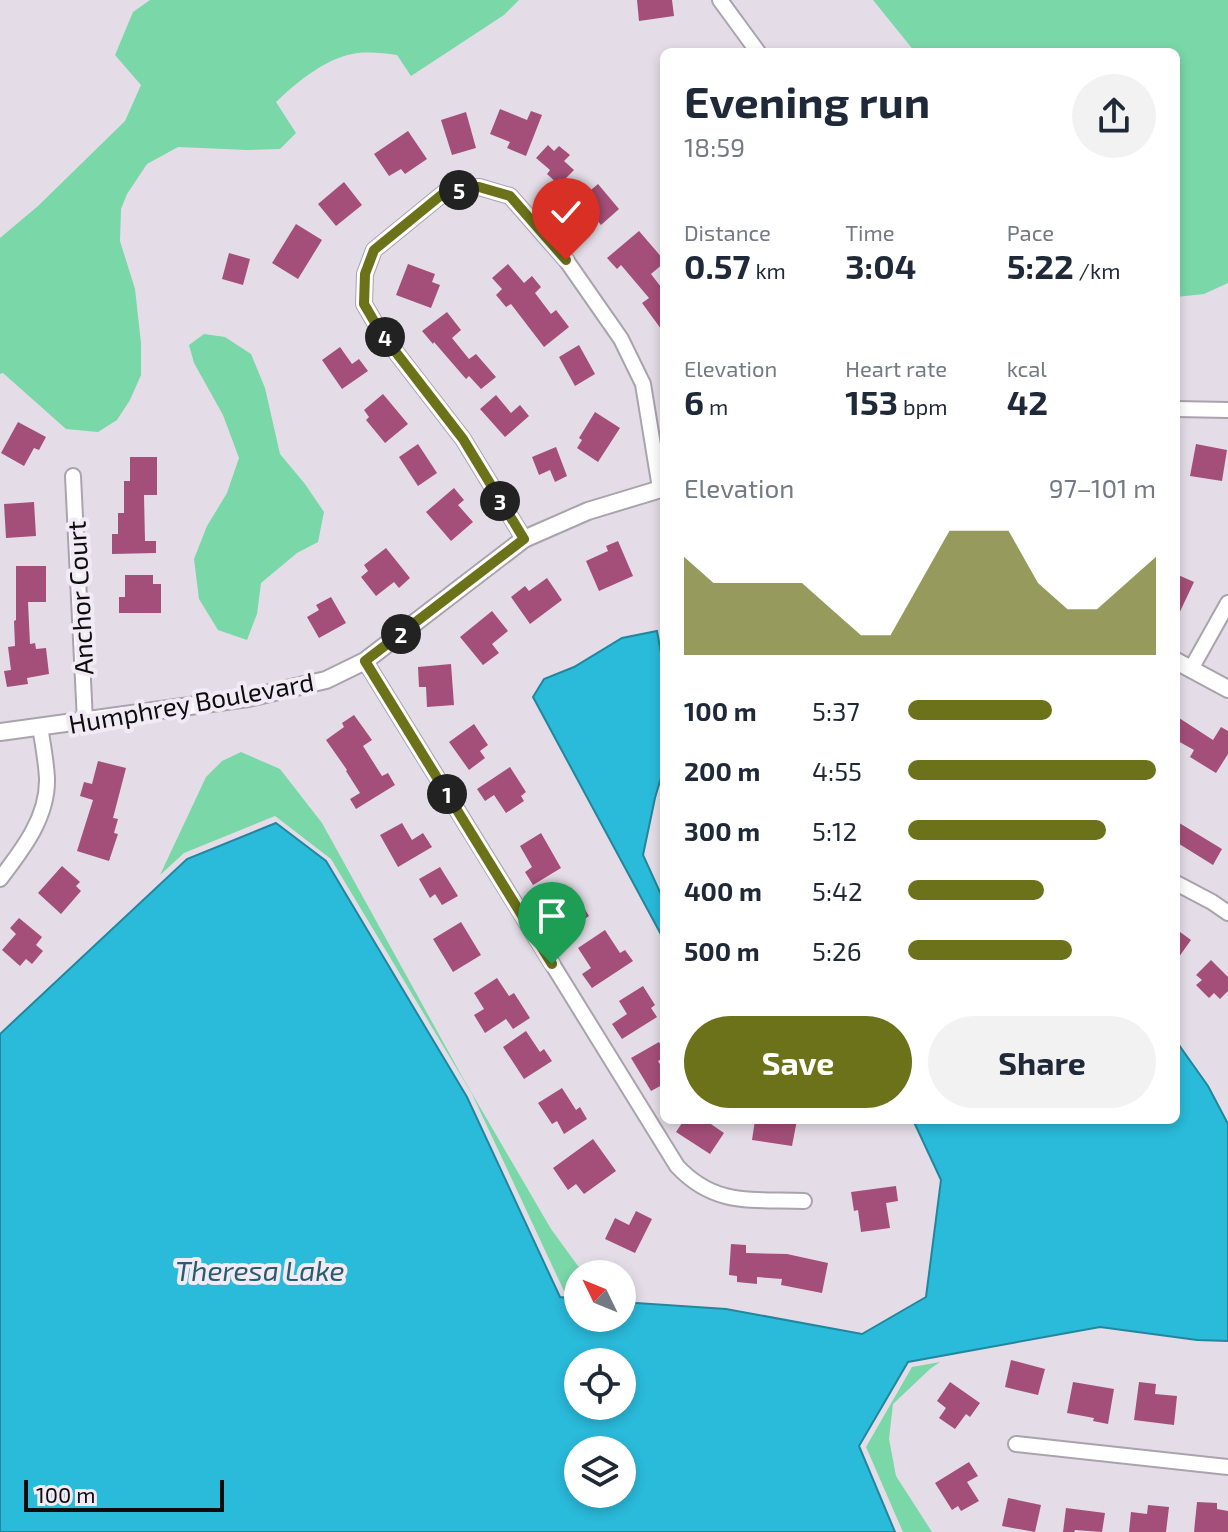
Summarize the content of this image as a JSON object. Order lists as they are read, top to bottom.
{
  "streets": {
    "street": ["Anchor Court", "Humphrey Boulevard"]
  },
  "crossings": [
    ["Anchor Court", "Humphrey Boulevard"]
  ],
  "water": ["Theresa Lake"],
  "scale_bar": "100 m",
  "north": "top left",
  "page": {
    "heading": ["Evening run", "18:59"],
    "pins": [
      "5",
      "4",
      "3",
      "2",
      "1"
    ],
    "stats": [
      ["Distance", "0.57 km"],
      ["Time", "3:04"],
      ["Pace", "5:22 /km"],
      ["Elevation", "6 m"],
      ["Heart rate", "153 bpm"],
      ["kcal", "42"]
    ],
    "chart": ["Elevation", "97–101 m"],
    "list": [
      {
        "name": "100 m",
        "note": "5:37"
      },
      {
        "name": "200 m",
        "note": "4:55"
      },
      {
        "name": "300 m",
        "note": "5:12"
      },
      {
        "name": "400 m",
        "note": "5:42"
      },
      {
        "name": "500 m",
        "note": "5:26"
      }
    ],
    "buttons": ["Save", "Share"],
    "scale": "100 m"
  }
}
